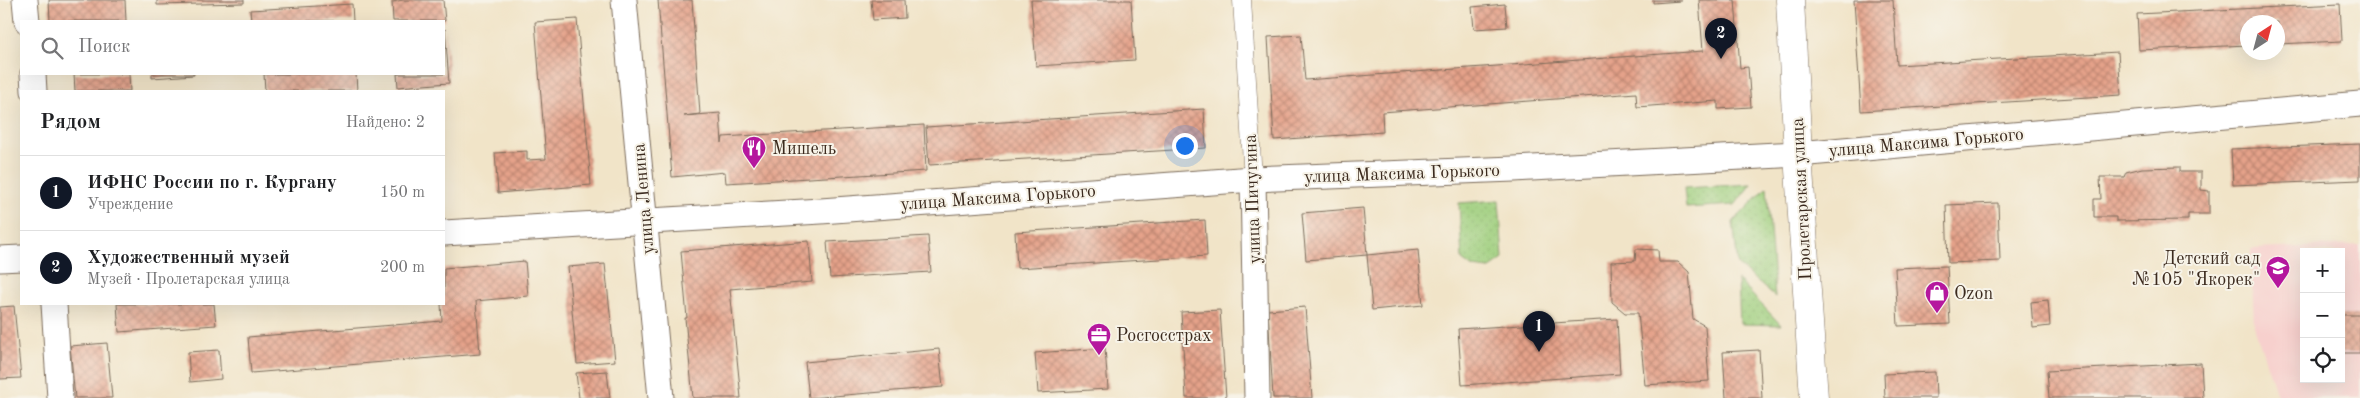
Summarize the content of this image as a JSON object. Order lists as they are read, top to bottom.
{
  "streets": {
    "main road": ["Пролетарская улица"],
    "street": ["улица Максима Горького", "улица Ленина", "улица Пичугина"]
  },
  "crossings": [
    ["улица Максима Горького", "улица Ленина"],
    ["улица Максима Горького", "улица Пичугина"],
    ["улица Максима Горького", "Пролетарская улица"]
  ],
  "places": {
    "restaurant": ["Мишель"],
    "school or university": ["Детский сад №105 \"Якорек\""],
    "shop": ["Ozon"],
    "office": ["Росгосстрах"]
  },
  "north": "top right",
  "page": {
    "pins": ["2", "1"],
    "search": "Поиск",
    "heading": ["Рядом", "Найдено: 2"],
    "list": [
      {
        "mark": "1",
        "name": "ИФНС России по г. Кургану",
        "note": "Учреждение",
        "value": "150 m"
      },
      {
        "mark": "2",
        "name": "Художественный музей",
        "note": "Музей · Пролетарская улица",
        "value": "200 m"
      }
    ],
    "map_buttons": ["+", "−"]
  }
}
